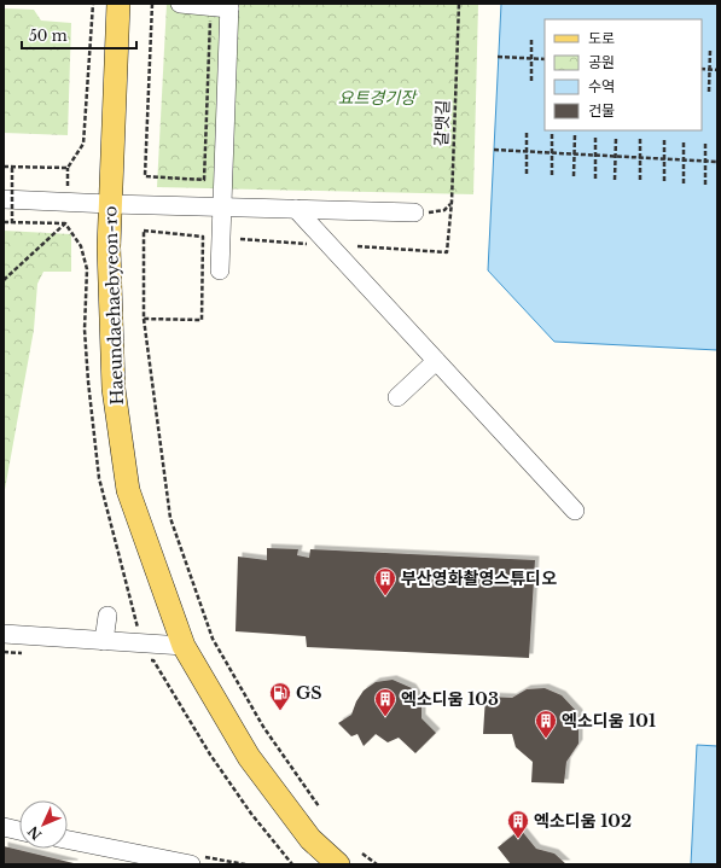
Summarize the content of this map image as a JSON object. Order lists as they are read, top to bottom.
{
  "streets": {
    "main road": ["Haeundaehaebyeon-ro"],
    "path": ["갈맷길"]
  },
  "parks": ["요트경기장"],
  "places": {
    "building": [
      "부산영화촬영스튜디오",
      "엑소디움 103",
      "엑소디움 101",
      "엑소디움 102"
    ],
    "fuel station": ["GS"]
  },
  "legend": [
    "도로",
    "공원",
    "수역",
    "건물"
  ],
  "scale_bar": "50 m",
  "north": "bottom left"
}
